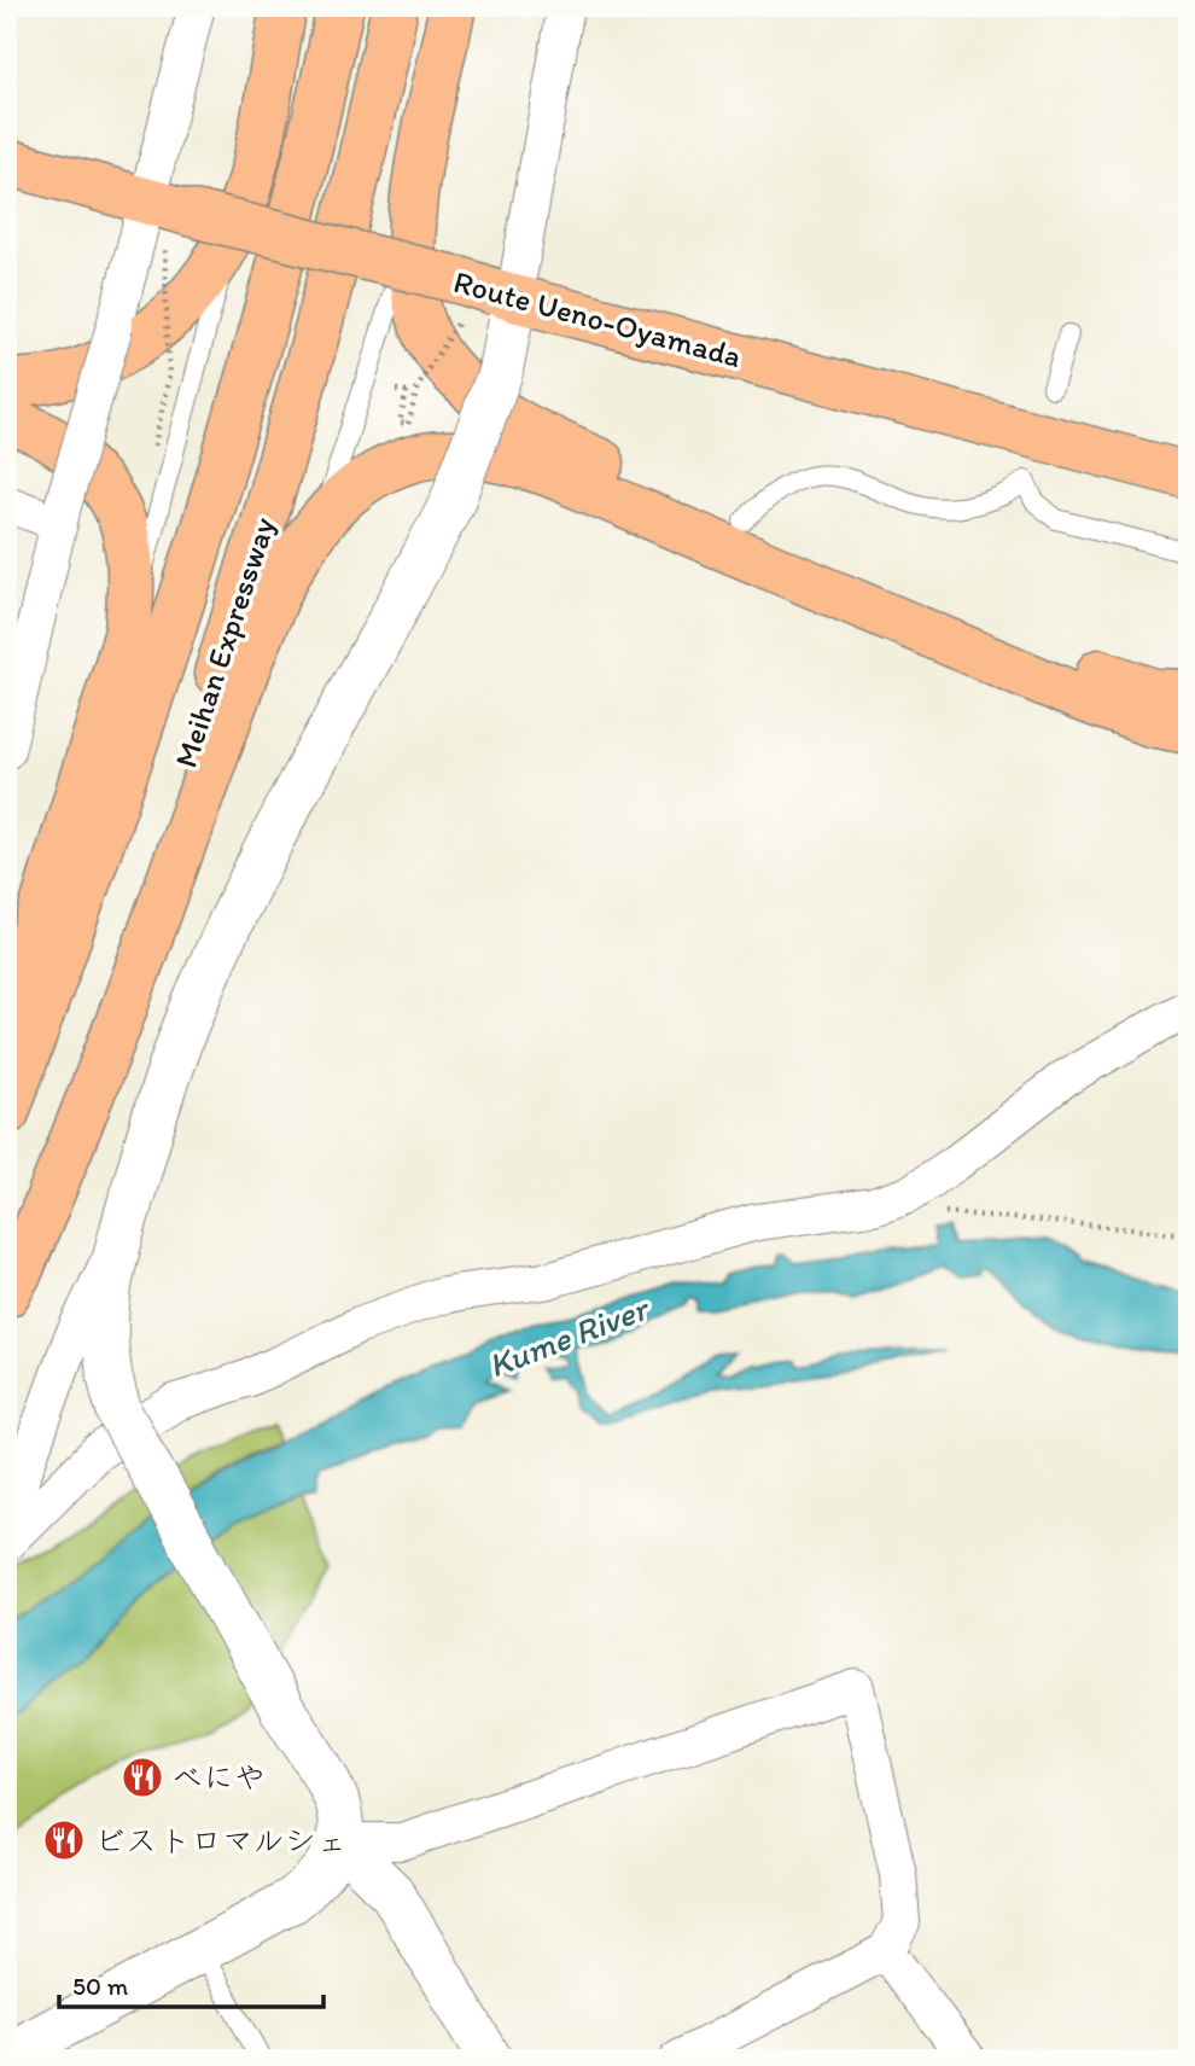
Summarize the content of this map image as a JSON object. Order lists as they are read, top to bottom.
{
  "streets": {
    "main road": ["Route Ueno-Oyamada", "Meihan Expressway"]
  },
  "water": ["Kume River"],
  "places": {
    "restaurant": ["べにや", "ビストロマルシェ"]
  },
  "scale_bar": "50 m"
}
